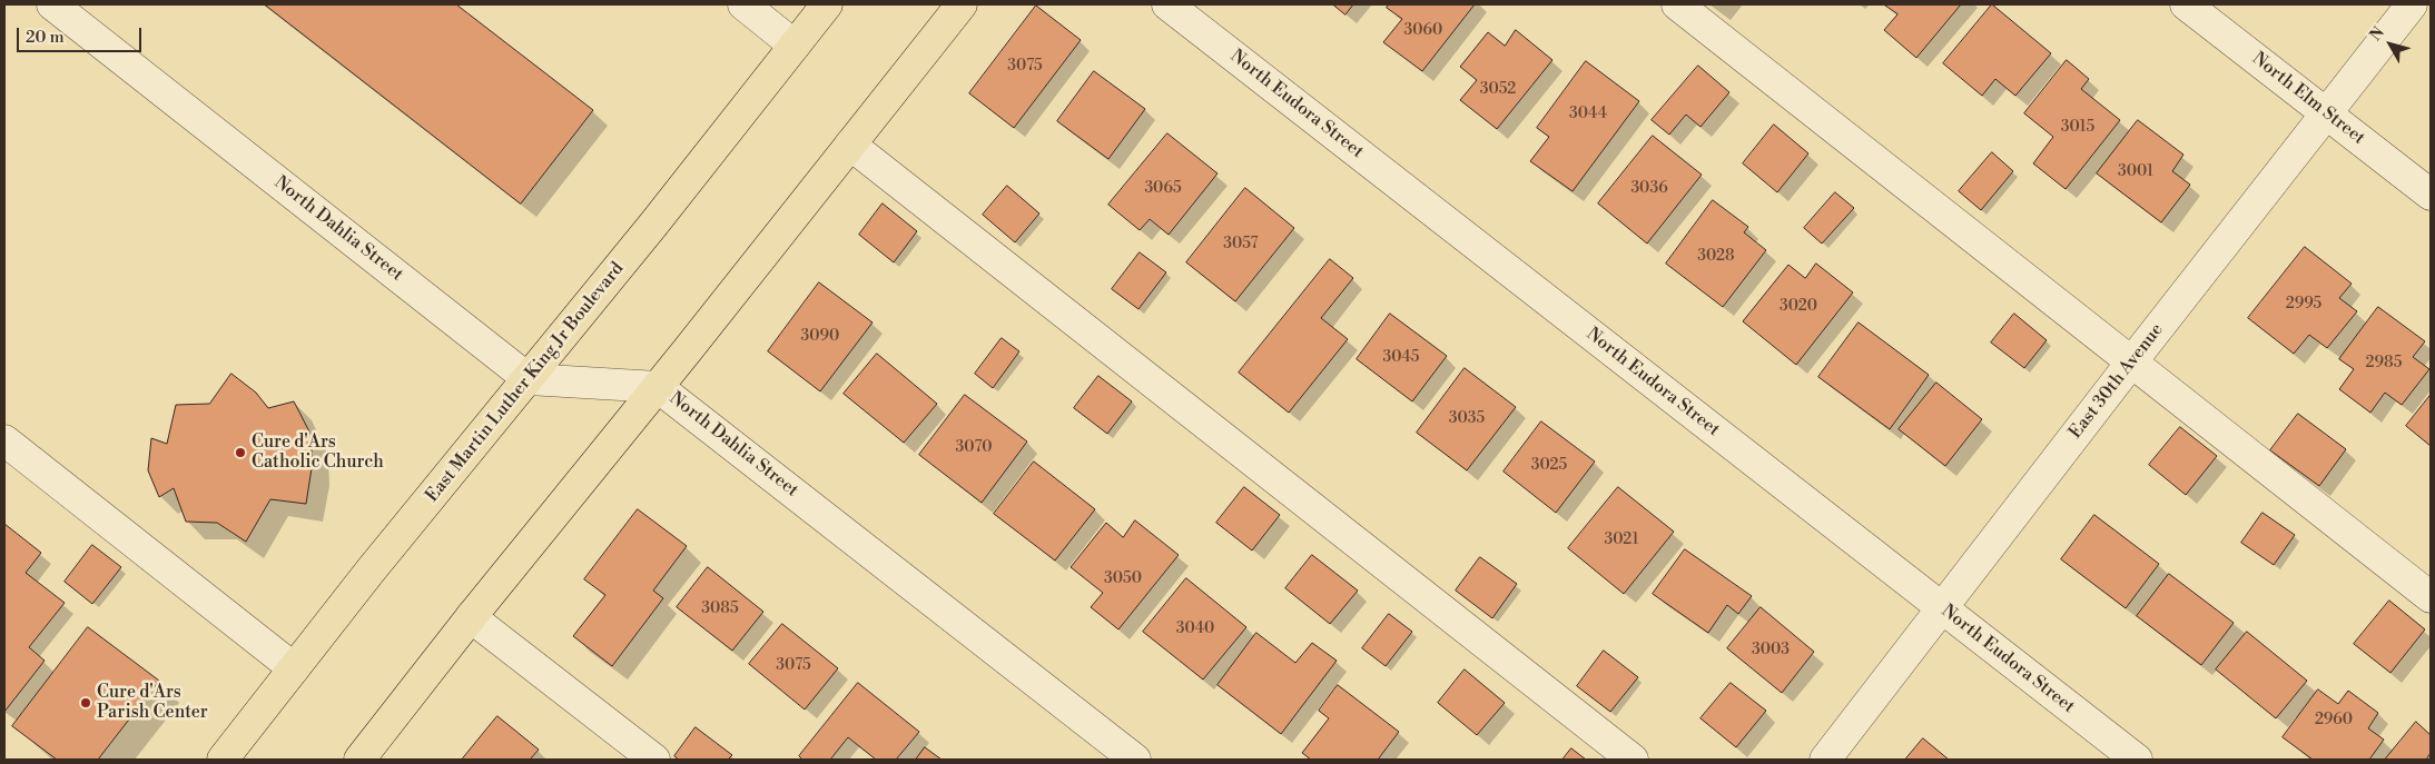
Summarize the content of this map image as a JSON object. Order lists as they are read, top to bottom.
{
  "streets": {
    "main road": ["East Martin Luther King Jr Boulevard"],
    "street": [
      "North Elm Street",
      "North Eudora Street",
      "North Dahlia Street",
      "East 30th Avenue"
    ]
  },
  "crossings": [
    ["North Elm Street", "East 30th Avenue"],
    ["North Eudora Street", "East 30th Avenue"],
    ["North Dahlia Street", "East Martin Luther King Jr Boulevard"]
  ],
  "places": ["Cure d'Ars Catholic Church", "Cure d'Ars Parish Center"],
  "house_numbers": [
    "3060",
    "3075",
    "3052",
    "3044",
    "3015",
    "3001",
    "3065",
    "3036",
    "3057",
    "3028",
    "2995",
    "3020",
    "3090",
    "3045",
    "2985",
    "3035",
    "3070",
    "3025",
    "3021",
    "3050",
    "3085",
    "3040",
    "3003",
    "3075",
    "2960"
  ],
  "scale_bar": "20 m",
  "north": "top left"
}
